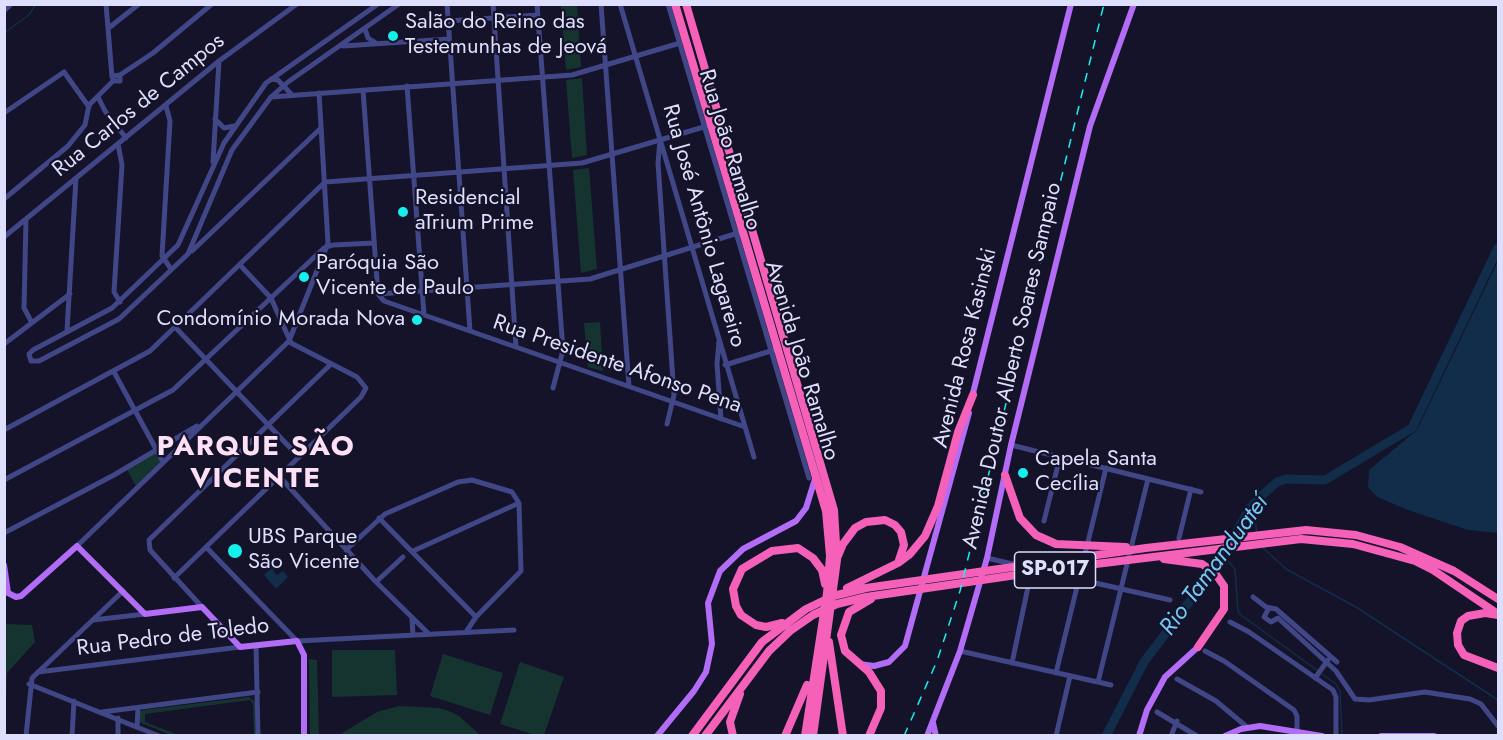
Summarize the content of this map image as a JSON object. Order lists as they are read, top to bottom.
{
  "streets": {
    "highway": ["Avenida João Ramalho", "SP-017"],
    "main road": ["Avenida Rosa Kasinski", "Avenida Doutor Alberto Soares Sampaio", "Rua Pedro de Toledo"],
    "street": [
      "Rua Carlos de Campos",
      "Rua João Ramalho",
      "Rua José Antônio Lagareiro",
      "Rua Presidente Afonso Pena"
    ]
  },
  "crossings": [
    ["Rua João Ramalho", "Avenida João Ramalho"],
    ["Rua José Antônio Lagareiro", "Rua Presidente Afonso Pena"],
    ["Avenida João Ramalho", "SP-017"]
  ],
  "districts": ["PARQUE SÃO VICENTE"],
  "water": ["Rio Tamanduateí"],
  "places": [
    "Salão do Reino das Testemunhas de Jeová",
    "Residencial aTrium Prime",
    "Paróquia São Vicente de Paulo",
    "Condomínio Morada Nova",
    "Capela Santa Cecília",
    "UBS Parque São Vicente"
  ]
}
